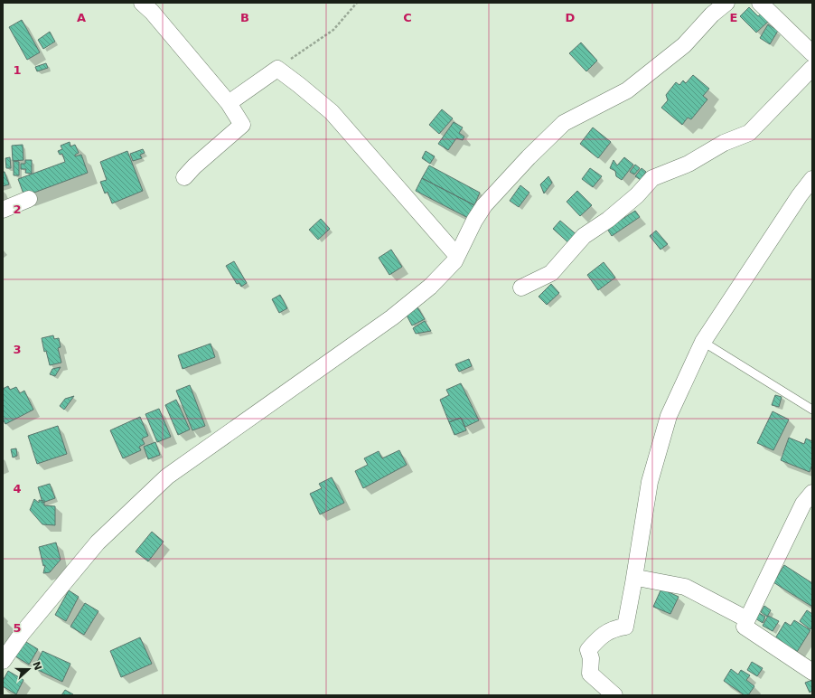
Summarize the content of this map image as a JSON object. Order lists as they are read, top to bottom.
{
  "north": "right",
  "grid": {
    "columns": [
      "A",
      "B",
      "C",
      "D",
      "E"
    ],
    "rows": [
      "1",
      "2",
      "3",
      "4",
      "5"
    ]
  }
}
